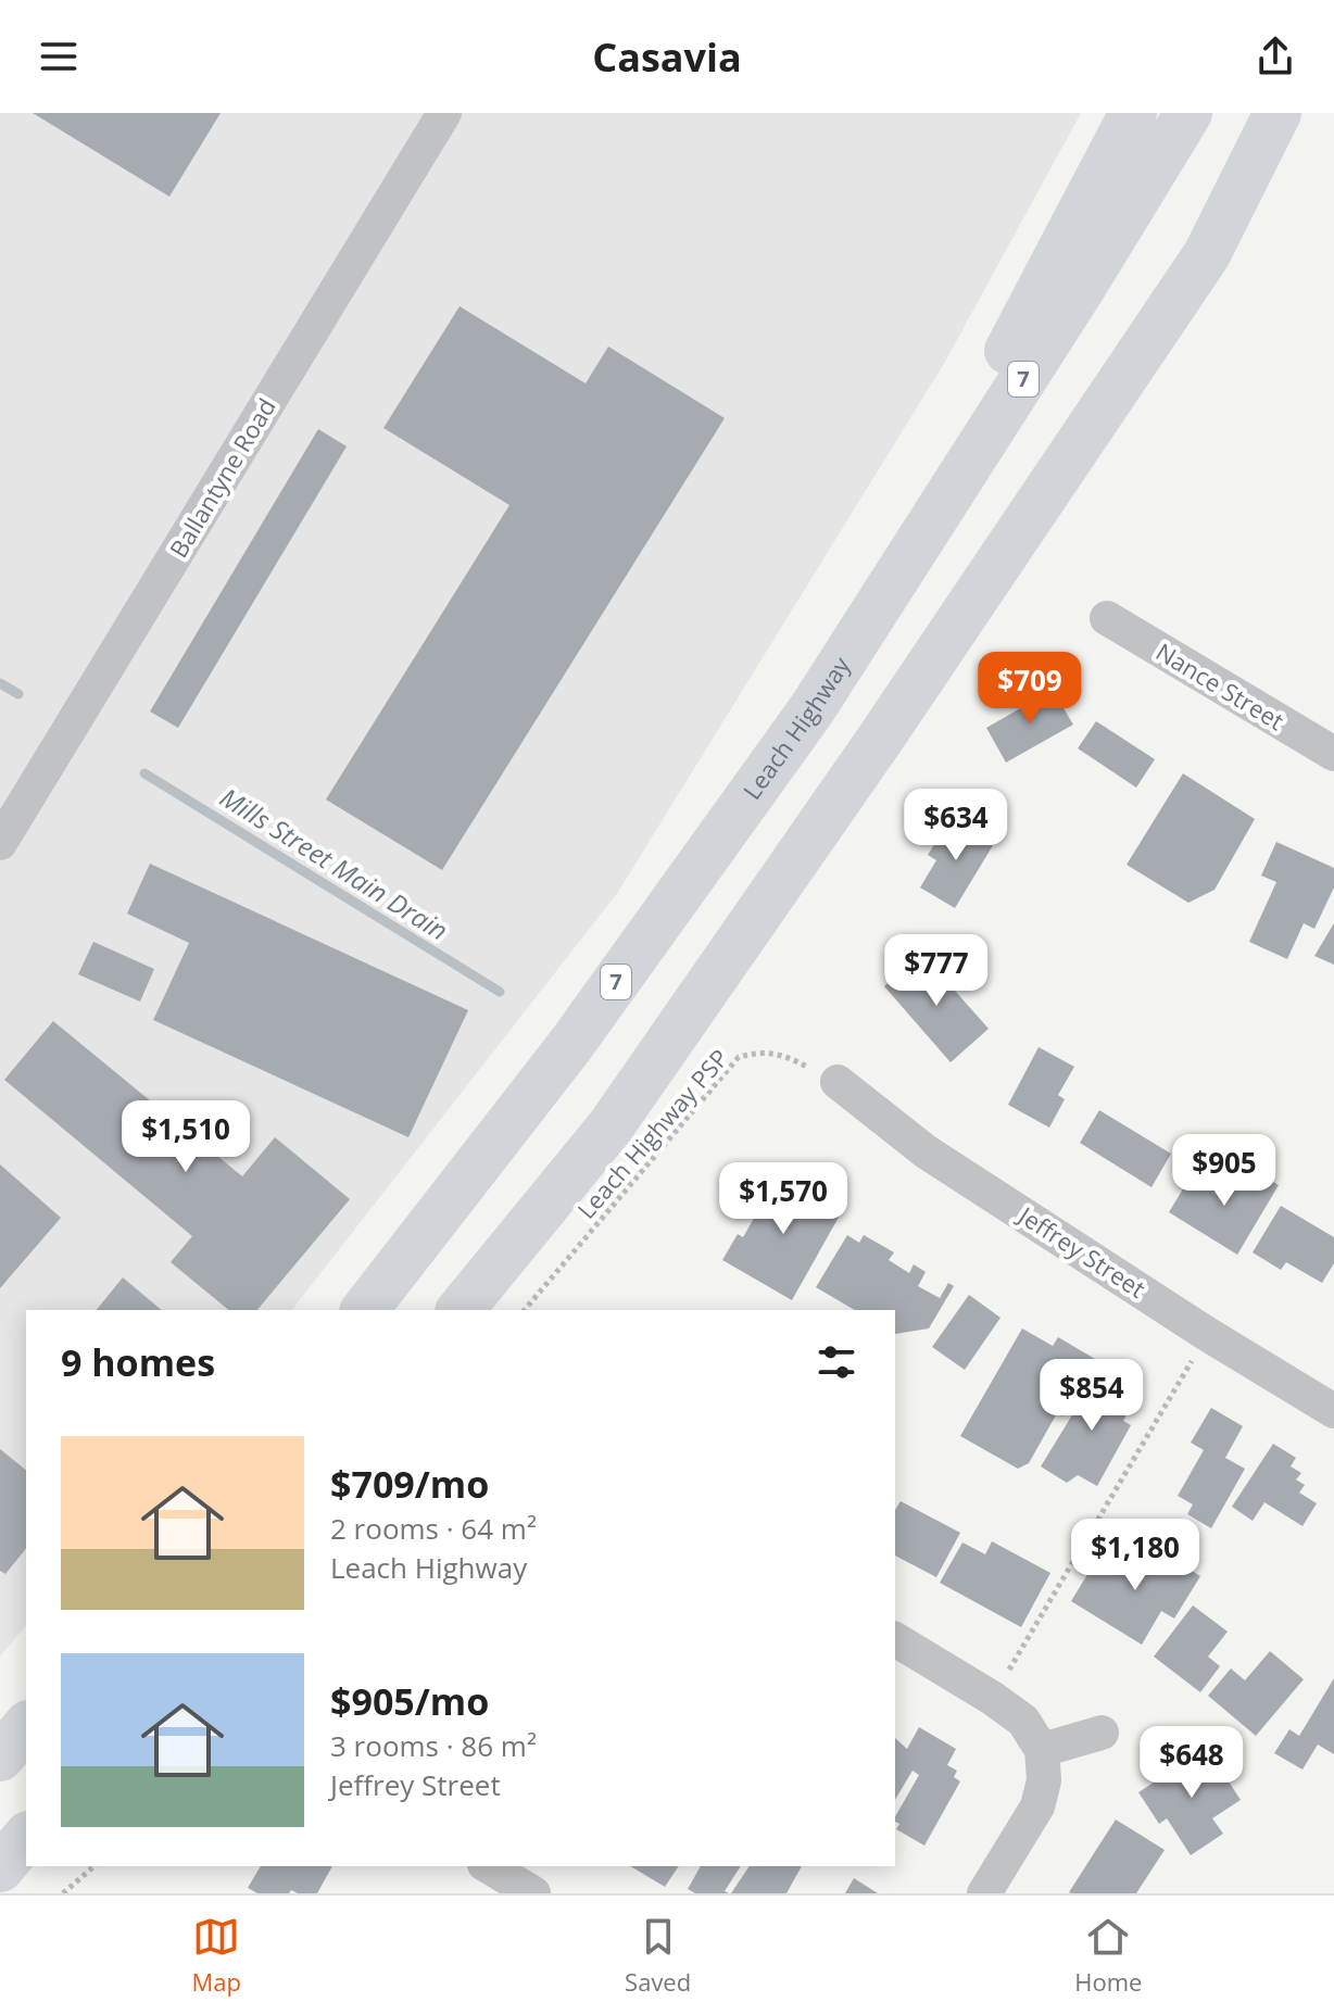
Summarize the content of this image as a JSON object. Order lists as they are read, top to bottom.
{
  "streets": {
    "highway": ["7", "Leach Highway"],
    "street": ["Ballantyne Road", "Nance Street", "Jeffrey Street"],
    "path": ["Leach Highway PSP"]
  },
  "crossings": [
    ["Leach Highway PSP", "Jeffrey Street"]
  ],
  "water": ["Mills Street Main Drain"],
  "page": {
    "header": "Casavia",
    "price": [
      "$709",
      "$634",
      "$777",
      "$1,510",
      "$905",
      "$1,570",
      "$854",
      "$1,180",
      "$648"
    ],
    "heading": "9 homes",
    "list": [
      {
        "name": "$709/mo",
        "note": "2 rooms · 64 m² · Leach Highway"
      },
      {
        "name": "$905/mo",
        "note": "3 rooms · 86 m² · Jeffrey Street"
      }
    ],
    "tabs": ["Map", "Saved", "Home"]
  }
}
